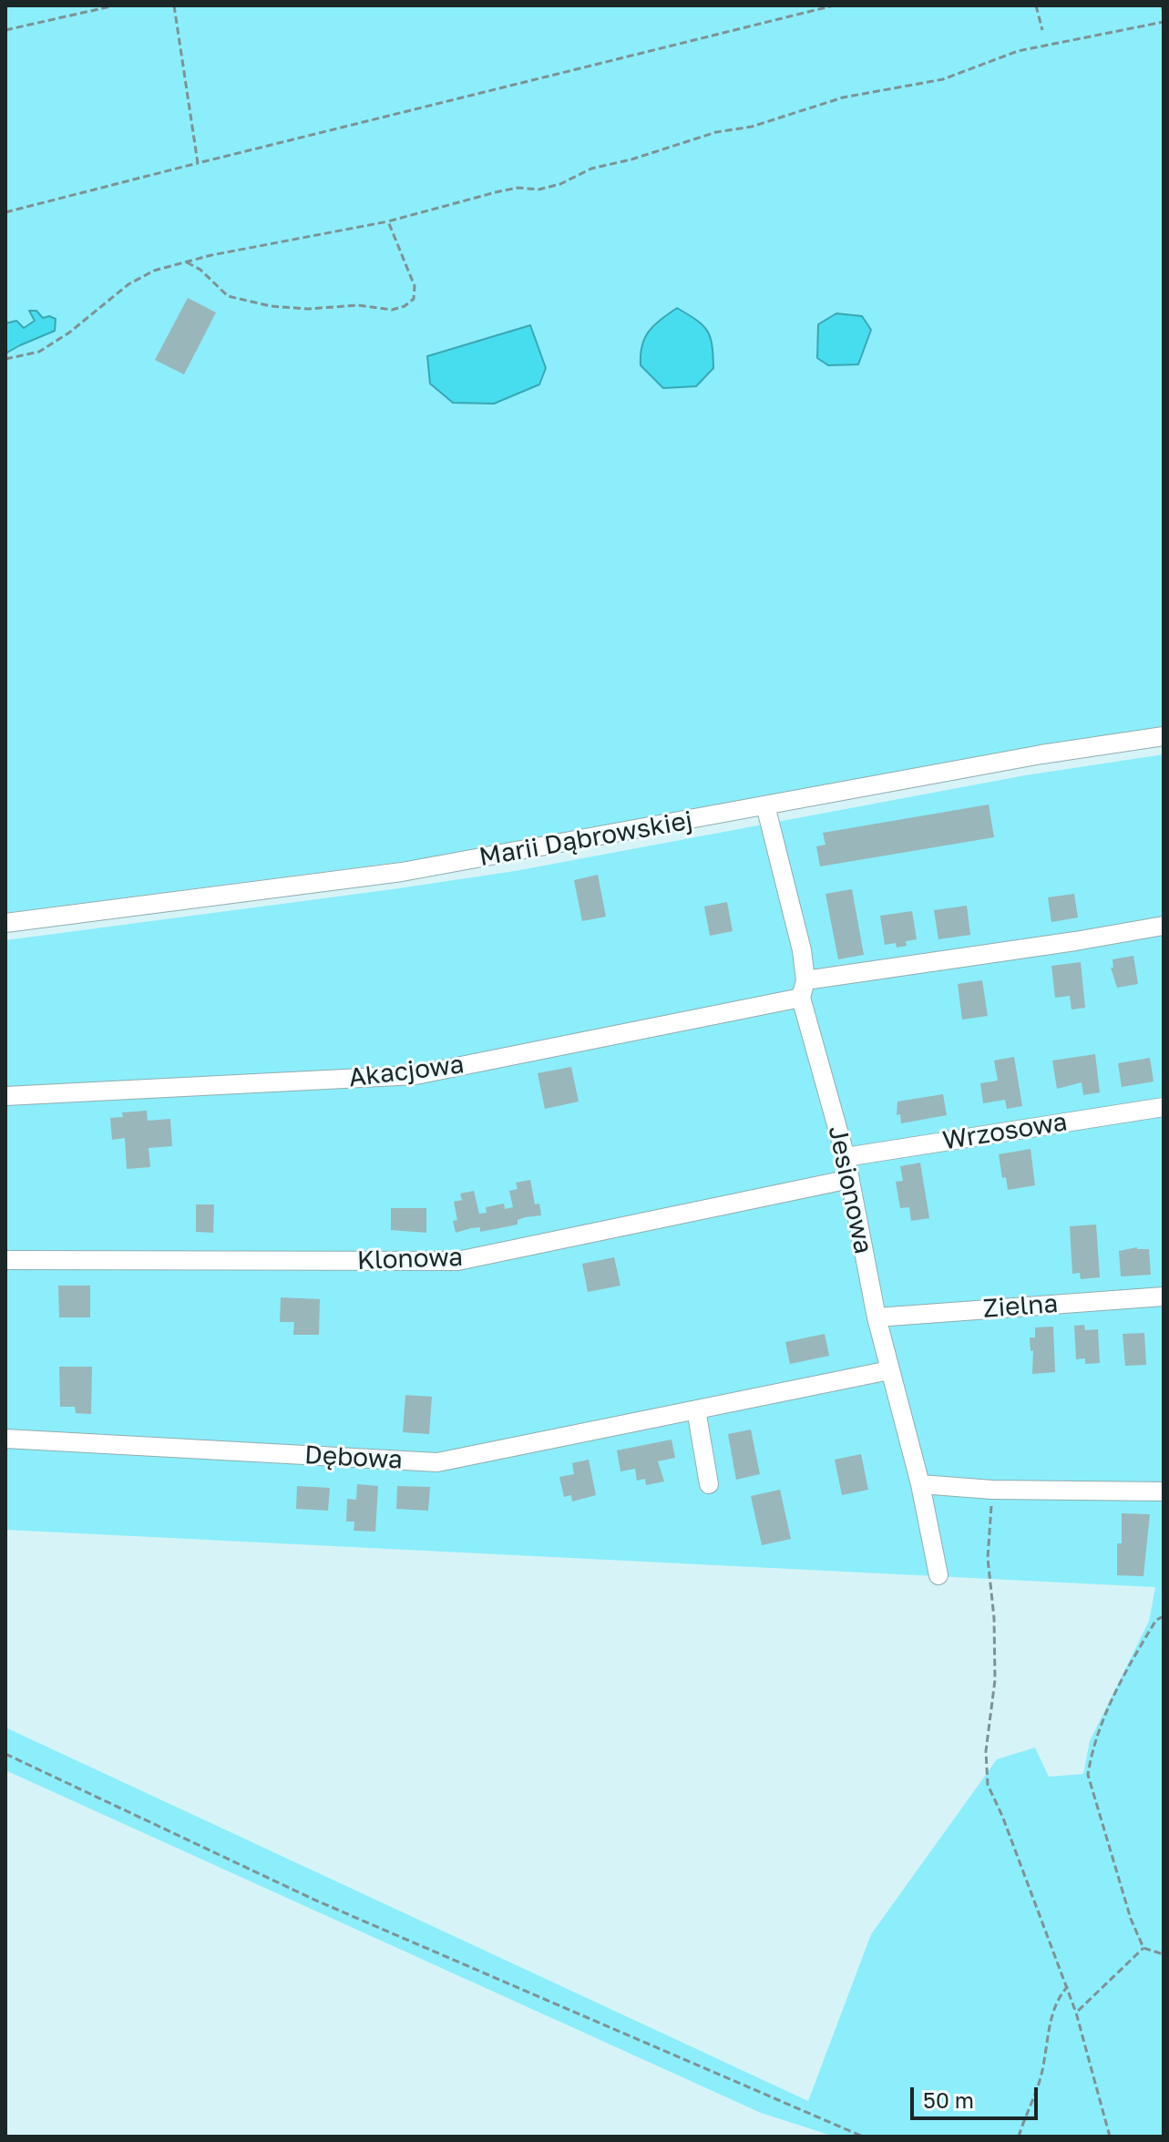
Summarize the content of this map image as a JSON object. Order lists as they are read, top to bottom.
{
  "streets": {
    "street": [
      "Marii Dąbrowskiej",
      "Akacjowa",
      "Wrzosowa",
      "Jesionowa",
      "Klonowa",
      "Zielna",
      "Dębowa"
    ]
  },
  "crossings": [
    ["Marii Dąbrowskiej", "Jesionowa"],
    ["Akacjowa", "Jesionowa"],
    ["Wrzosowa", "Jesionowa"],
    ["Jesionowa", "Klonowa"],
    ["Jesionowa", "Zielna"],
    ["Jesionowa", "Dębowa"]
  ],
  "scale_bar": "50 m"
}
